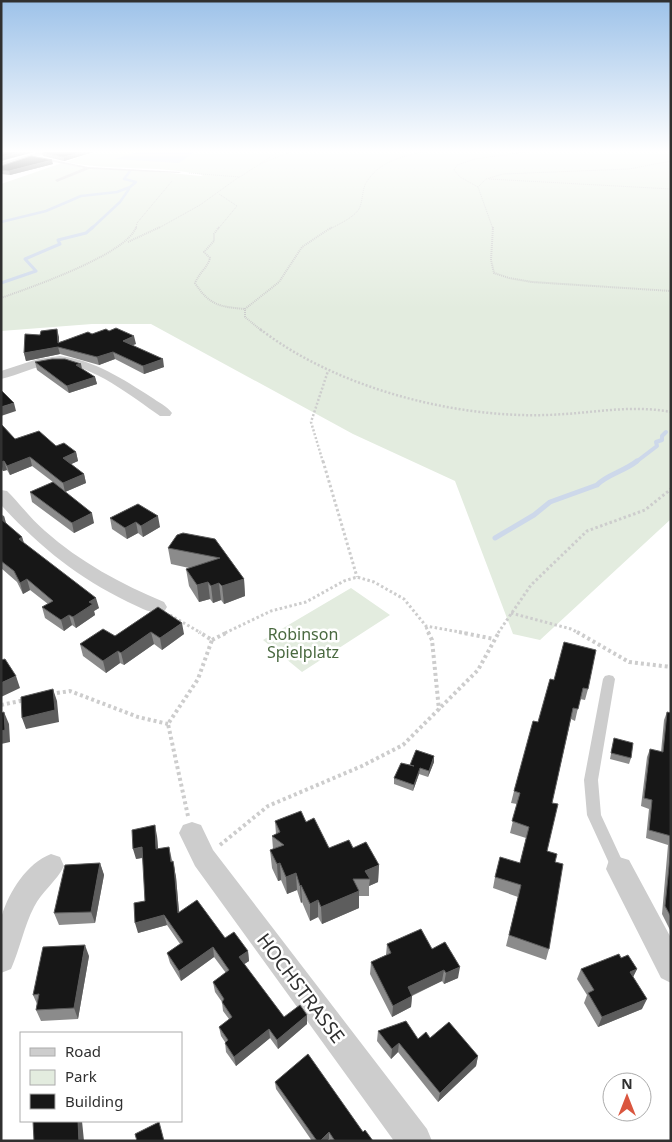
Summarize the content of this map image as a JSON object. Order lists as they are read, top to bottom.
{
  "streets": {
    "street": ["HOCHSTRASSE"]
  },
  "parks": ["Robinson Spielplatz"],
  "legend": ["Road", "Park", "Building"],
  "north": "top"
}
